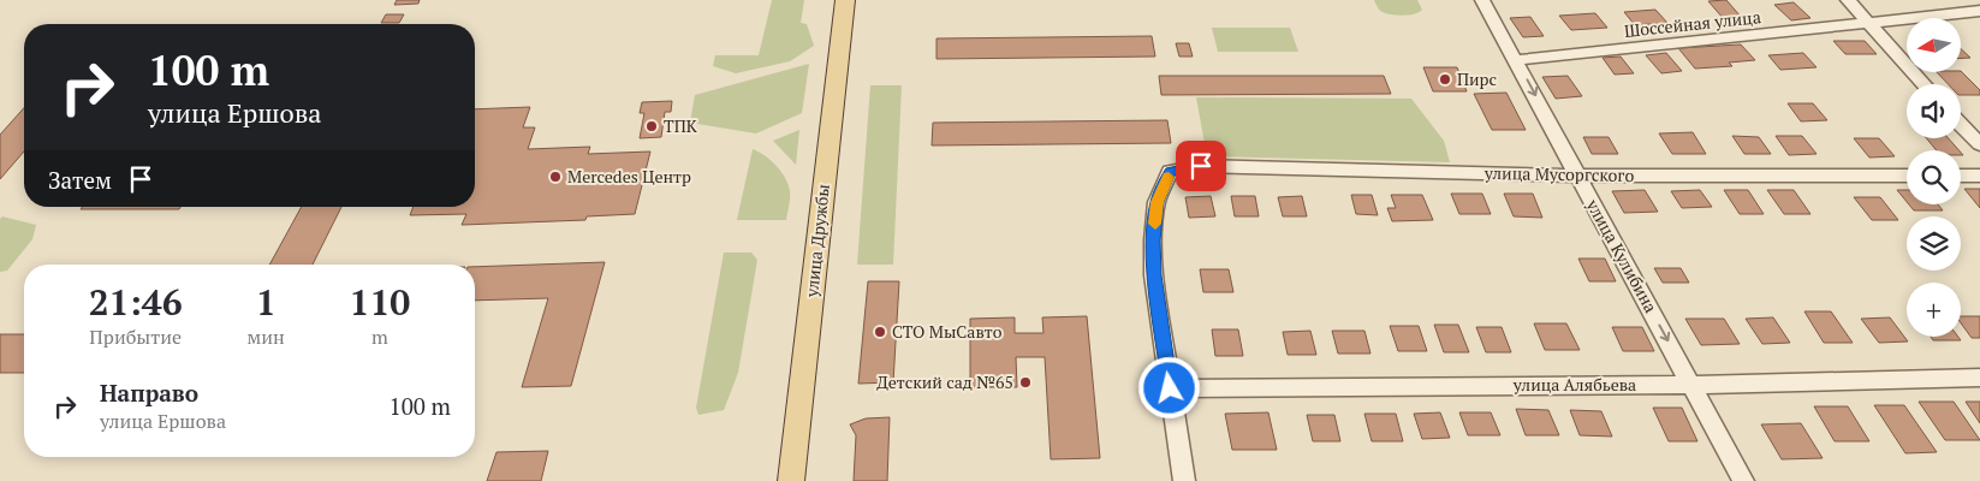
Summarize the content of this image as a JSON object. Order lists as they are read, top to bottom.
{
  "streets": {
    "main road": ["улица Дружбы"],
    "street": [
      "Шоссейная улица",
      "улица Мусоргского",
      "улица Кулибина",
      "улица Алябьева"
    ]
  },
  "crossings": [
    ["Шоссейная улица", "улица Кулибина"],
    ["улица Мусоргского", "улица Кулибина"],
    ["улица Мусоргского", "улица Алябьева"],
    ["улица Кулибина", "улица Алябьева"]
  ],
  "one_way": ["улица Кулибина"],
  "places": [
    "Пирс",
    "ТПК",
    "Mercedes Центр",
    "СТО МыСавто",
    "Детский сад №65"
  ],
  "north": "left",
  "page": {
    "map_buttons": "+",
    "turn": ["100 m", "улица Ершова"],
    "then": "Затем",
    "eta": [
      "21:46",
      "Прибытие",
      "1",
      "мин",
      "110",
      "m"
    ],
    "list": [
      {
        "name": "Направо",
        "note": "улица Ершова",
        "value": "100 m"
      }
    ]
  }
}
